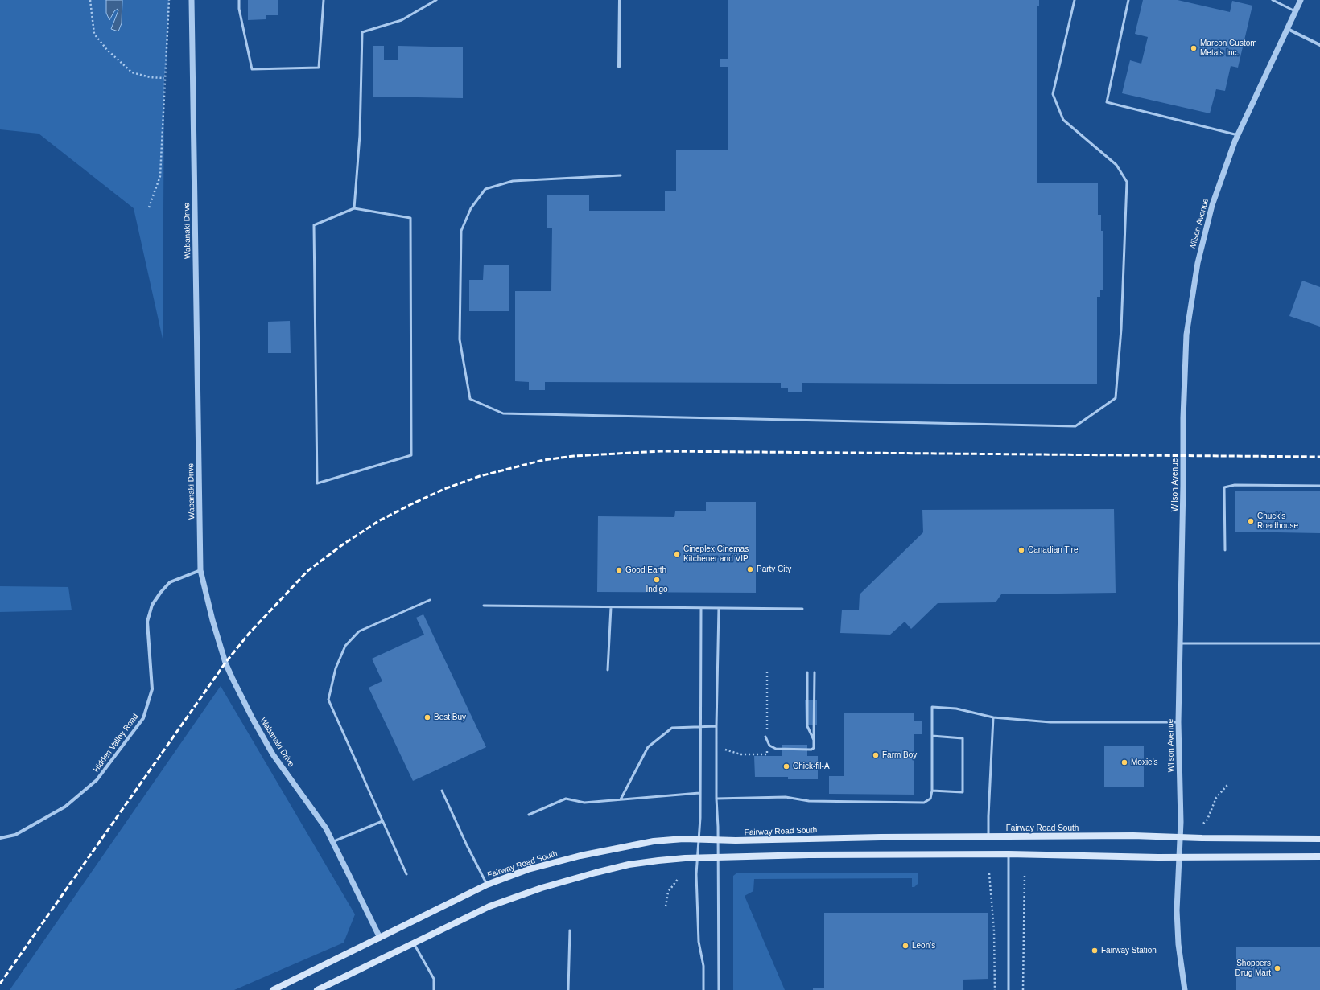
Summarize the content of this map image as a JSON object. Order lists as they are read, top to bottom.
{
  "streets": {
    "main road": ["Fairway Road South"],
    "street": ["Wilson Avenue", "Wabanaki Drive", "Hidden Valley Road"]
  },
  "crossings": [
    ["Wilson Avenue", "Fairway Road South"],
    ["Wabanaki Drive", "Hidden Valley Road"],
    ["Wabanaki Drive", "Fairway Road South"]
  ],
  "places": [
    "Marcon Custom Metals Inc.",
    "Chuck's Roadhouse",
    "Canadian Tire",
    "Cineplex Cinemas Kitchener and VIP",
    "Party City",
    "Good Earth",
    "Indigo",
    "Best Buy",
    "Farm Boy",
    "Moxie's",
    "Chick-fil-A",
    "Leon's",
    "Fairway Station",
    "Shoppers Drug Mart"
  ]
}
